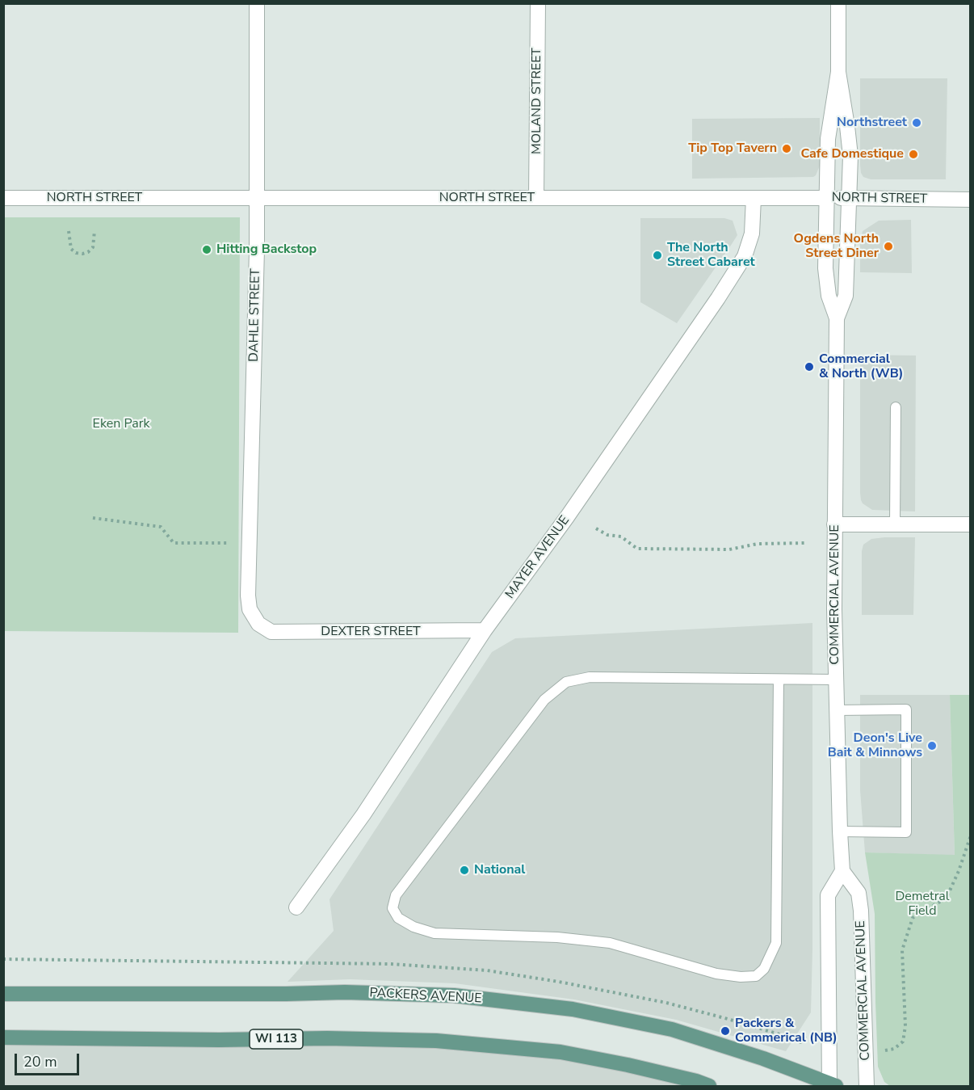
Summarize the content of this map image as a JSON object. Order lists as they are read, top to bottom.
{
  "streets": {
    "main road": ["PACKERS AVENUE", "WI 113"],
    "street": [
      "MOLAND STREET",
      "NORTH STREET",
      "DAHLE STREET",
      "MAYER AVENUE",
      "COMMERCIAL AVENUE",
      "DEXTER STREET"
    ]
  },
  "crossings": [
    ["MOLAND STREET", "NORTH STREET"],
    ["NORTH STREET", "DAHLE STREET"],
    ["NORTH STREET", "MAYER AVENUE"],
    ["NORTH STREET", "COMMERCIAL AVENUE"],
    ["DAHLE STREET", "DEXTER STREET"],
    ["MAYER AVENUE", "DEXTER STREET"]
  ],
  "parks": ["Eken Park", "Demetral Field"],
  "places": [
    "Northstreet",
    "Tip Top Tavern",
    "Cafe Domestique",
    "Ogdens North Street Diner",
    "Hitting Backstop",
    "The North Street Cabaret",
    "Commercial & North (WB)",
    "Deon's Live Bait & Minnows",
    "National",
    "Packers & Commerical (NB)"
  ],
  "scale_bar": "20 m"
}
